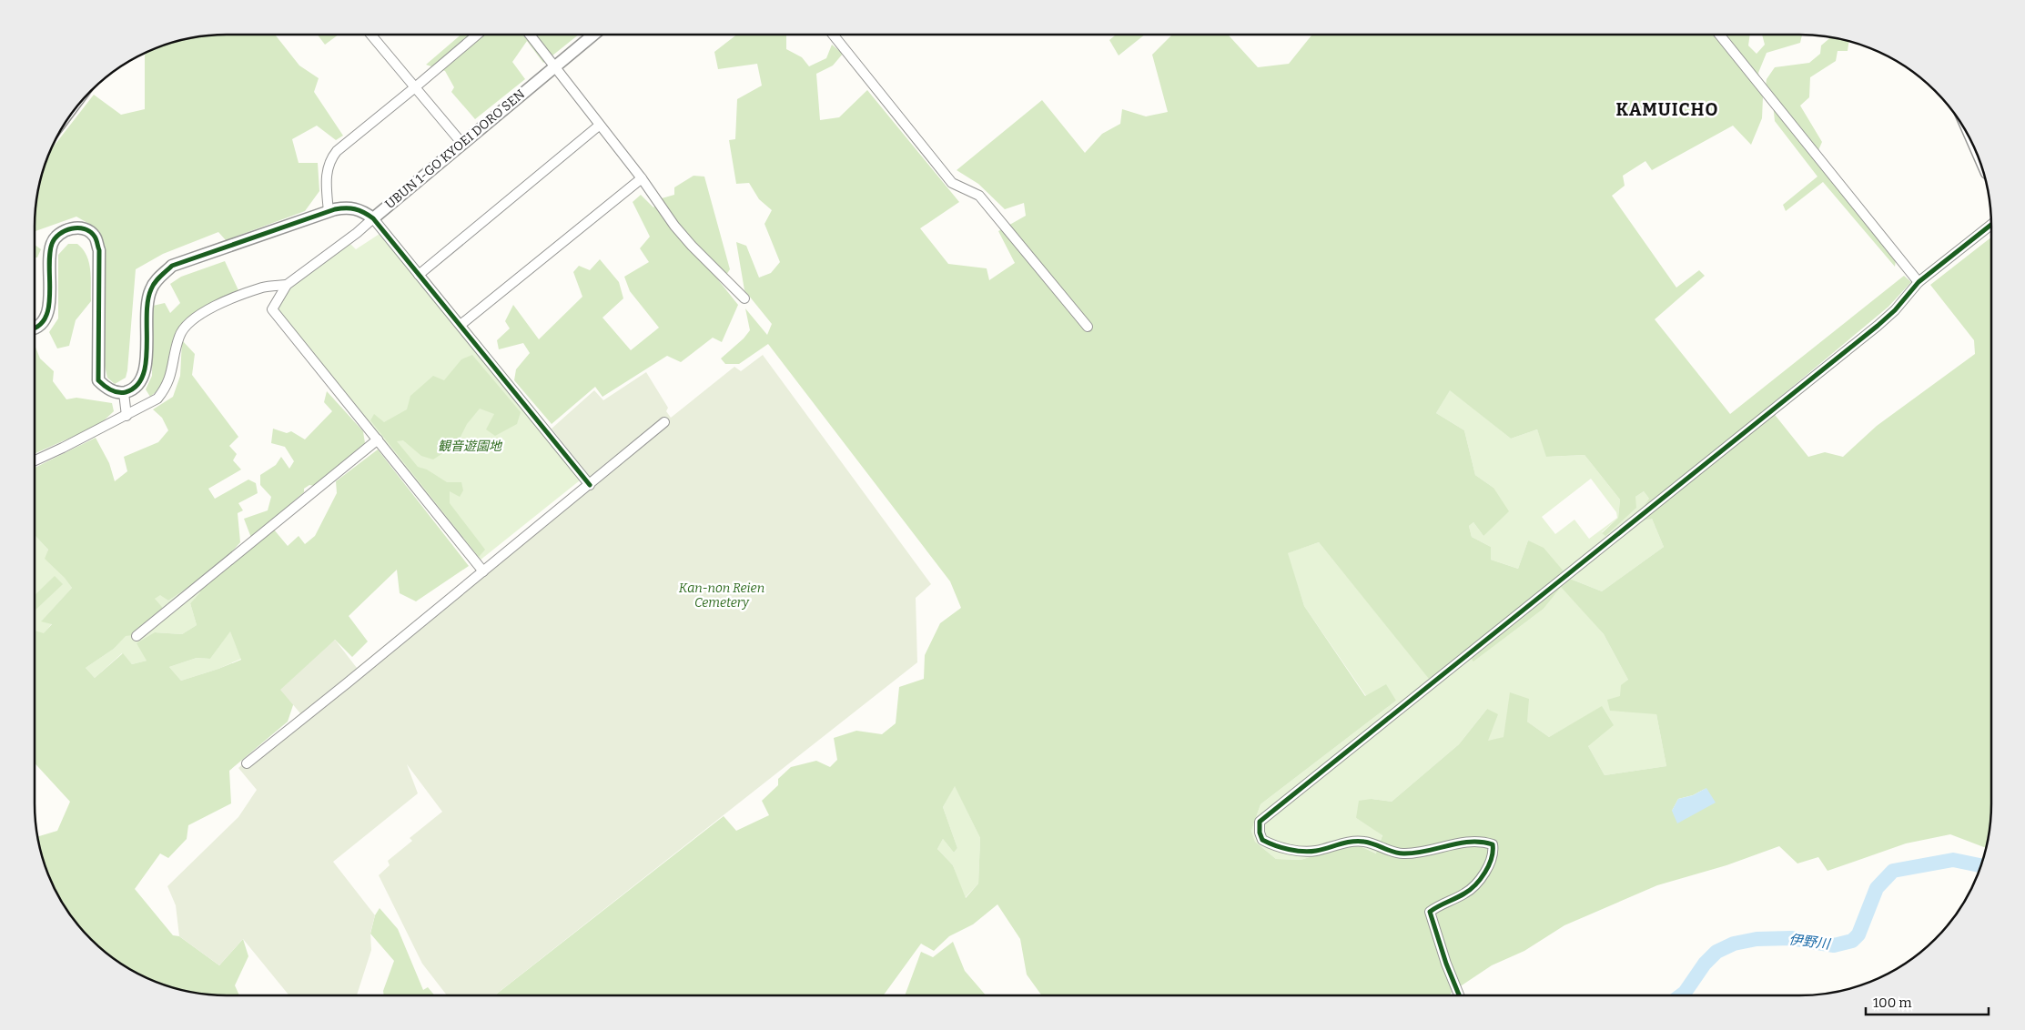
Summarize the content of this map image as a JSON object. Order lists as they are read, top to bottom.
{
  "streets": {
    "street": ["UBUN 1-GO KYOEI DORO SEN"]
  },
  "districts": ["KAMUICHO"],
  "water": ["伊野川"],
  "parks": ["観音遊園地", "Kan-non Reien Cemetery"],
  "scale_bar": "100 m"
}
